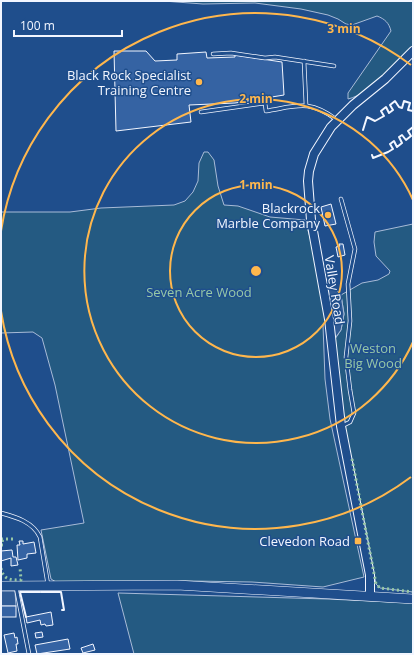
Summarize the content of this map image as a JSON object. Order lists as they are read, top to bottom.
{
  "streets": {
    "street": ["Valley Road"]
  },
  "parks": ["Seven Acre Wood", "Weston Big Wood"],
  "places": {
    "other": ["Black Rock Specialist Training Centre", "Blackrock Marble Company"],
    "transit": ["Clevedon Road"]
  },
  "scale_bar": "100 m",
  "rings": ["3 min", "2 min", "1 min"]
}
